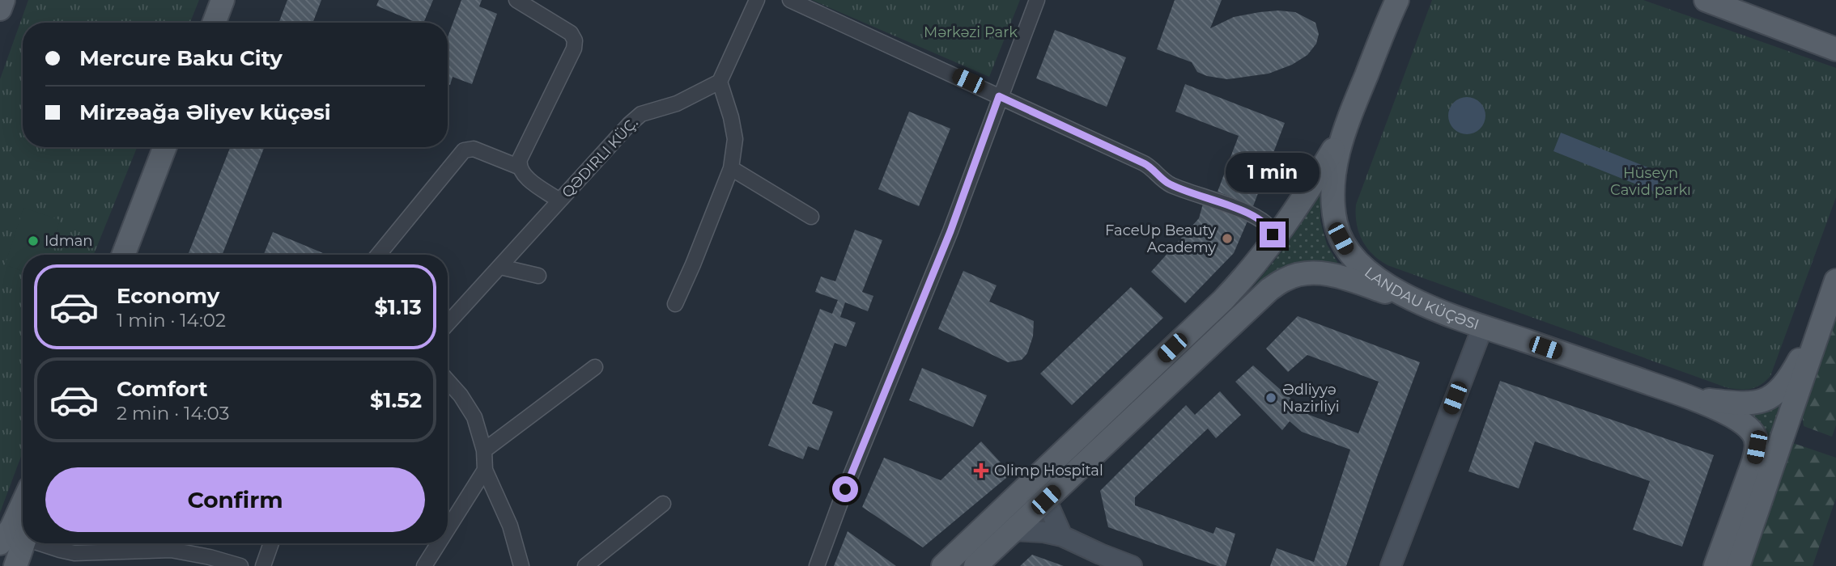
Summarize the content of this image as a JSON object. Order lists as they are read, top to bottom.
{
  "streets": {
    "main road": ["LANDAU KÜÇƏSI"],
    "street": ["QƏDIRLI KÜÇ."]
  },
  "parks": ["Mərkəzi Park", "Hüseyn Cavid parkı"],
  "places": {
    "other": ["FaceUp Beauty Academy", "Idman", "Ədliyyə Nazirliyi"],
    "health": ["Olimp Hospital"]
  },
  "page": {
    "banner": ["Mercure Baku City", "Mirzəağa Əliyev küçəsi"],
    "bubble": "1 min",
    "list": [
      {
        "name": "Economy",
        "note": "1 min · 14:02",
        "value": "$1.13"
      },
      {
        "name": "Comfort",
        "note": "2 min · 14:03",
        "value": "$1.52"
      }
    ],
    "buttons": "Confirm"
  }
}
